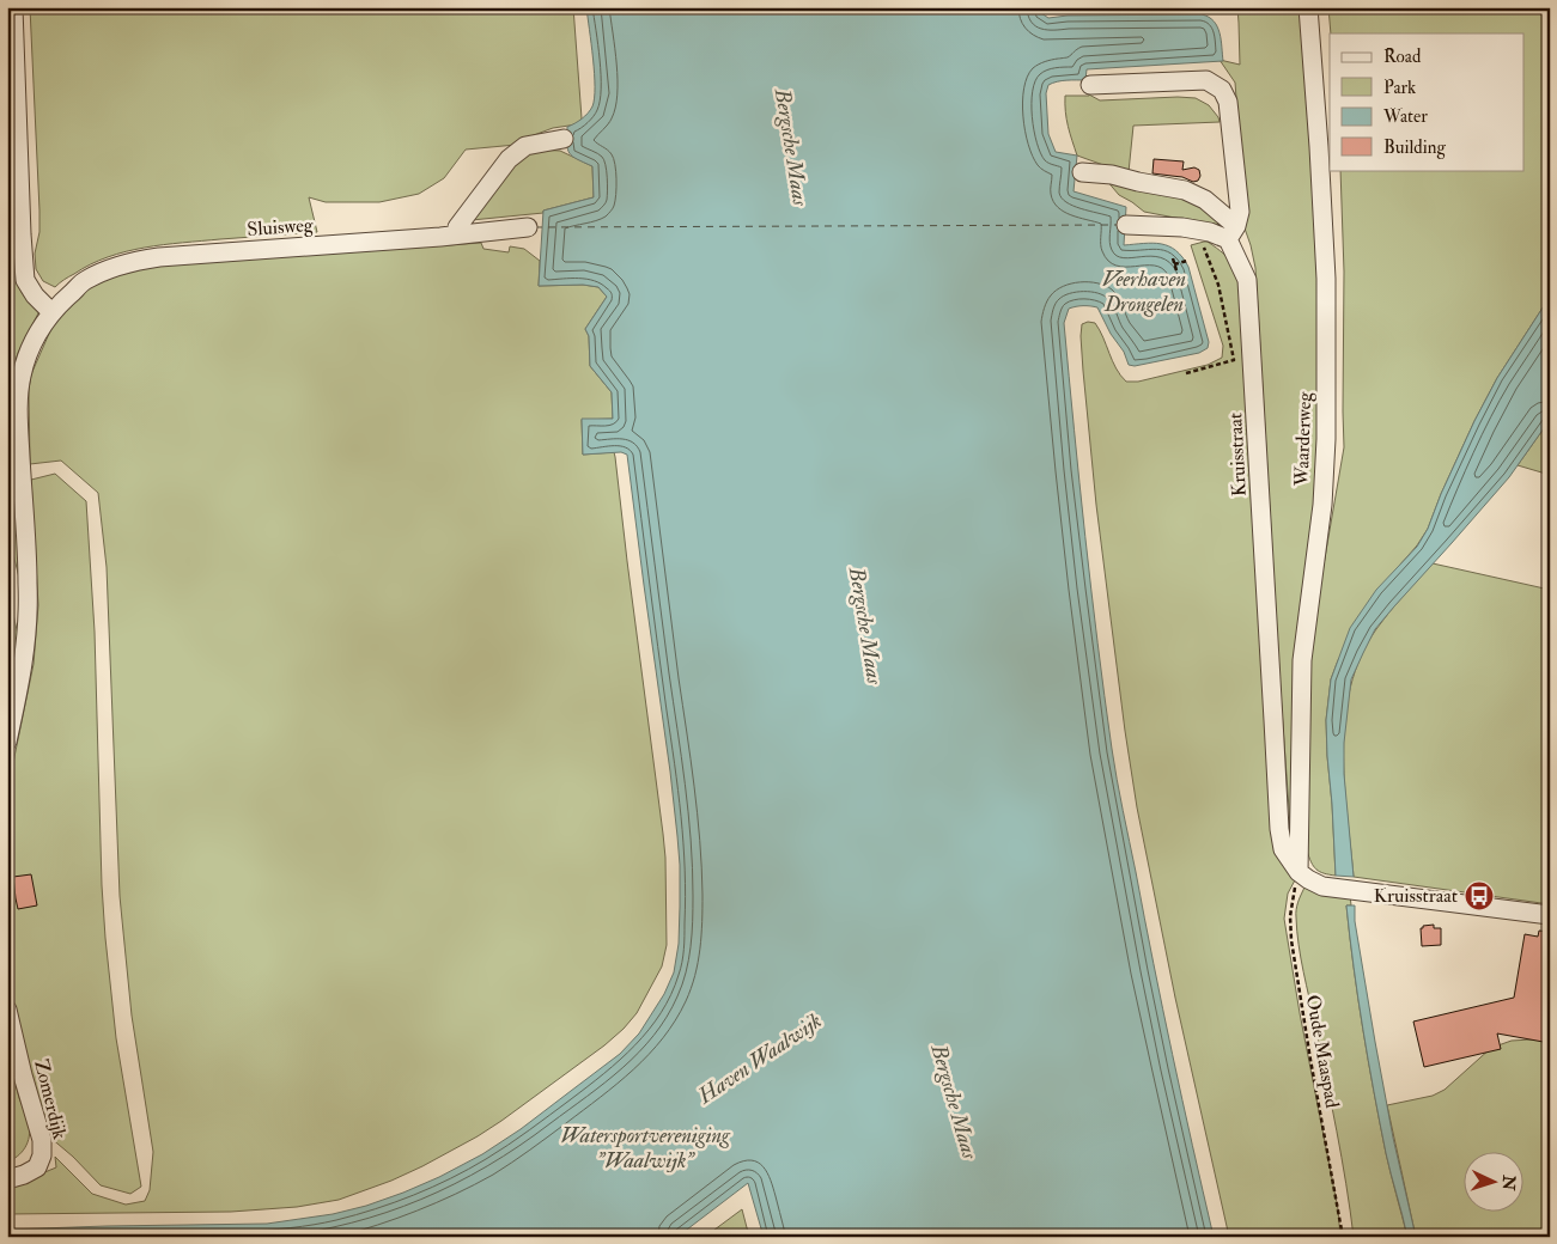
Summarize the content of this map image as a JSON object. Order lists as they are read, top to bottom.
{
  "streets": {
    "street": [
      "Sluisweg",
      "Waarderweg",
      "Kruisstraat",
      "Zomerdijk"
    ],
    "path": ["Oude Maaspad"]
  },
  "crossings": [
    ["Waarderweg", "Kruisstraat"],
    ["Waarderweg", "Oude Maaspad"],
    ["Kruisstraat", "Oude Maaspad"]
  ],
  "water": [
    "Bergsche Maas",
    "Veerhaven Drongelen",
    "Haven Waalwijk",
    "Watersportvereniging \"Waalwijk\""
  ],
  "places": {
    "bus stop": ["Kruisstraat"]
  },
  "legend": [
    "Road",
    "Park",
    "Water",
    "Building"
  ],
  "north": "right"
}
